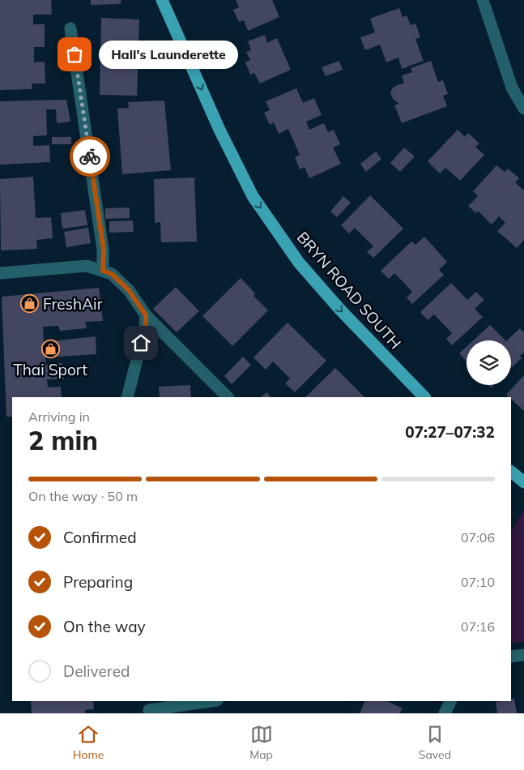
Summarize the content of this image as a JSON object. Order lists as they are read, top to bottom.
{
  "streets": {
    "main road": ["BRYN ROAD SOUTH"]
  },
  "one_way": ["BRYN ROAD SOUTH"],
  "places": {
    "other": ["Hall's Launderette"],
    "shop": ["FreshAir", "Thai Sport"]
  },
  "page": {
    "bubble": "Hall's Launderette",
    "heading": ["2 min", "Arriving in", "07:27–07:32"],
    "bar": "On the way · 50 m",
    "list": [
      ["Confirmed", "07:06"],
      ["Preparing", "07:10"],
      ["On the way", "07:16"],
      "Delivered"
    ],
    "tabs": ["Home", "Map", "Saved"]
  }
}
